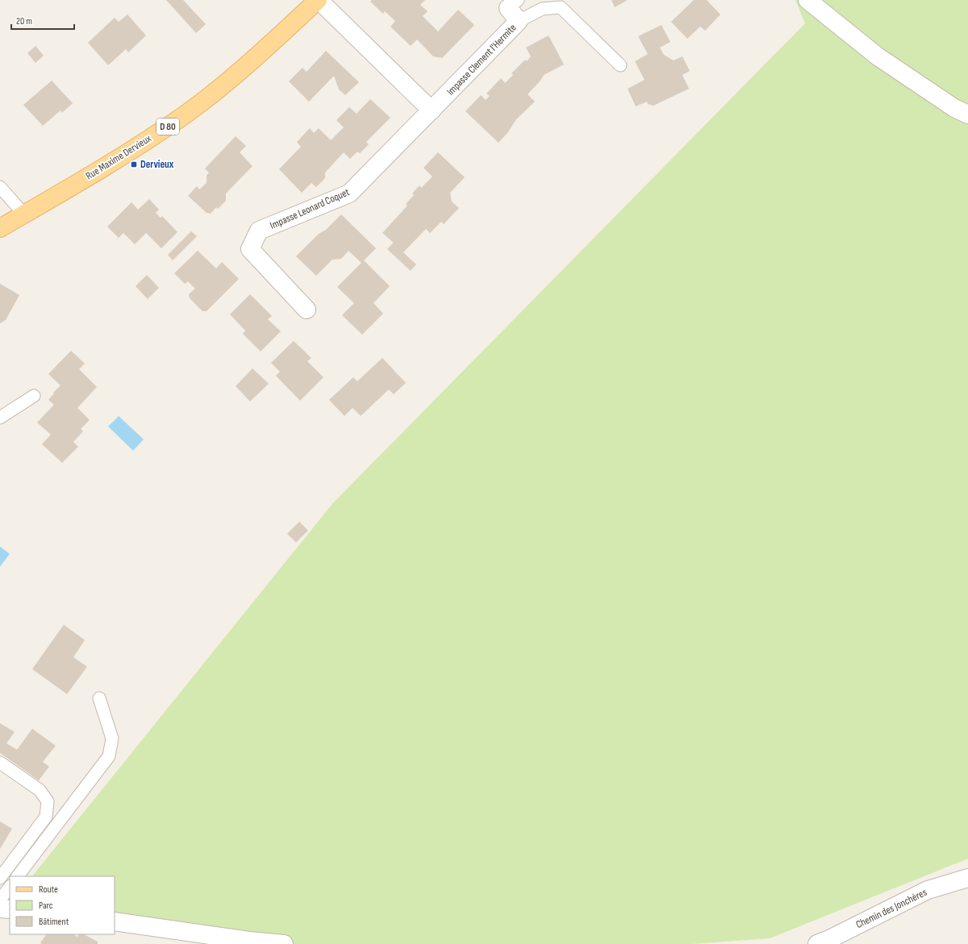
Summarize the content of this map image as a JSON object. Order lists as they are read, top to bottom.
{
  "streets": {
    "main road": ["D 80", "Rue Maxime Dervieux"],
    "street": ["Impasse Clement l'Hermite", "Impasse Leonard Coquet", "Chemin des Jonchères"]
  },
  "crossings": [
    ["Impasse Clement l'Hermite", "Impasse Leonard Coquet"]
  ],
  "places": {
    "transit": ["Dervieux"]
  },
  "legend": ["Route", "Parc", "Bâtiment"],
  "scale_bar": "20 m"
}
